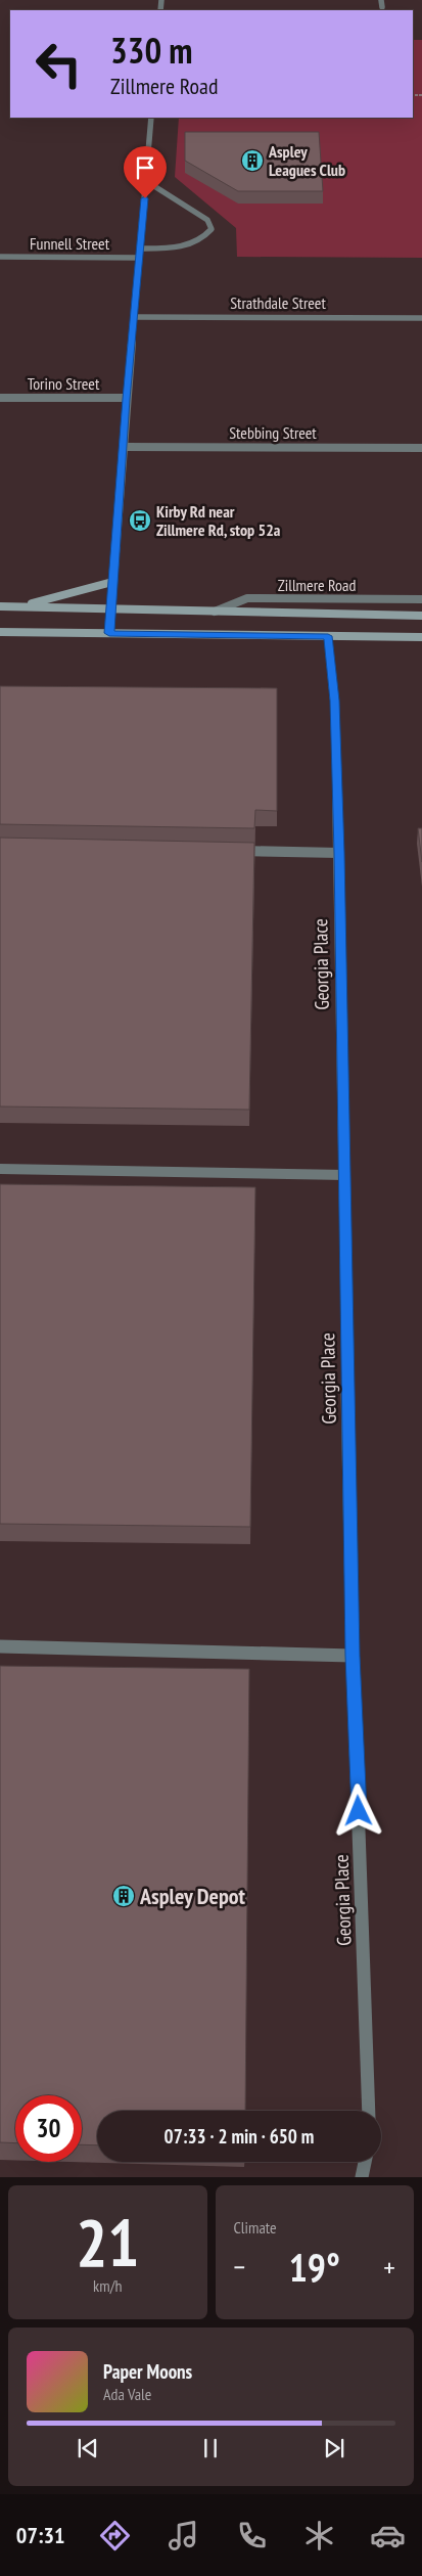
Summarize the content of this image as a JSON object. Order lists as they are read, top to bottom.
{
  "streets": {
    "main road": ["Zillmere Road"],
    "street": [
      "Funnell Street",
      "Strathdale Street",
      "Torino Street",
      "Stebbing Street",
      "Georgia Place"
    ]
  },
  "places": {
    "building": ["Aspley Leagues Club", "Aspley Depot"],
    "bus stop": ["Kirby Rd near Zillmere Rd, stop 52a"]
  },
  "page": {
    "turn": ["330 m", "Zillmere Road"],
    "limit": "30",
    "trip": "07:33 · 2 min · 650 m",
    "tile": [
      ["21", "km/h"],
      "Climate"
    ],
    "heat": ["−", "19°", "+"],
    "song": ["Paper Moons", "Ada Vale"],
    "tabs": "07:31"
  }
}
